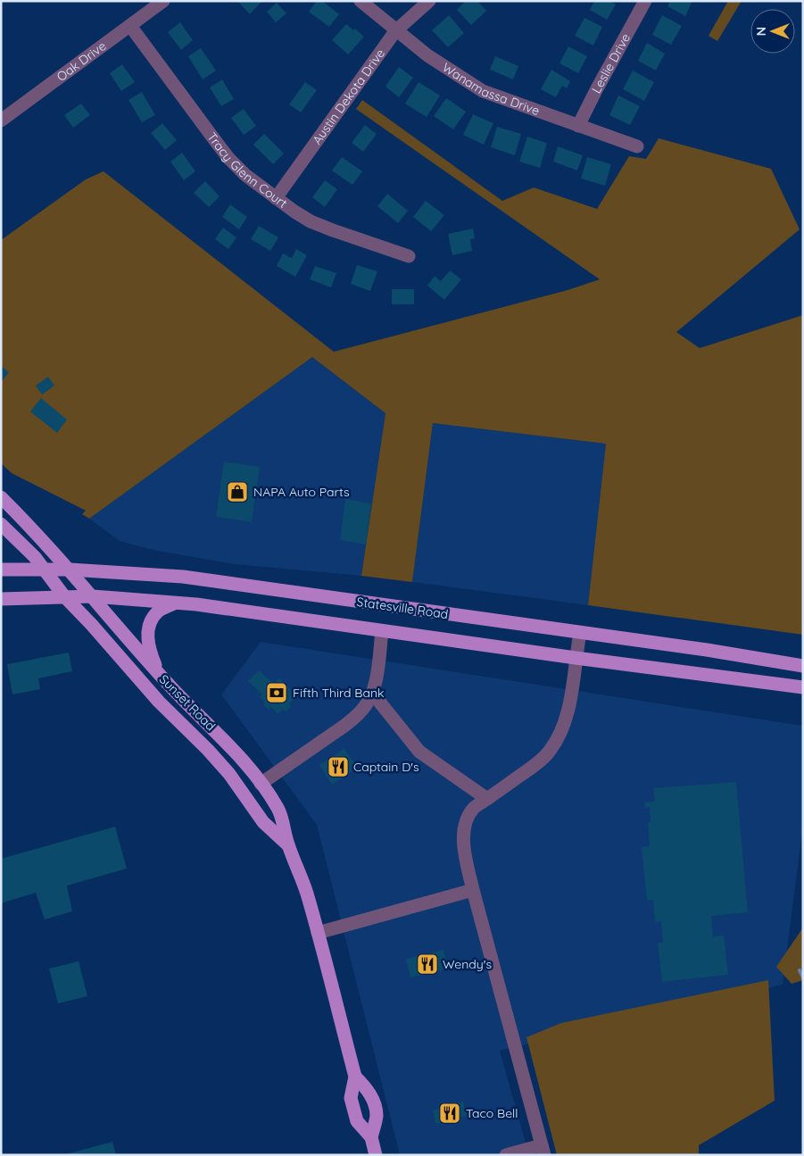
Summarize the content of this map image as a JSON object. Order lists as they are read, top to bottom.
{
  "streets": {
    "main road": ["Statesville Road", "Sunset Road"],
    "street": [
      "Oak Drive",
      "Leslie Drive",
      "Wanamassa Drive",
      "Austin Dekota Drive",
      "Tracy Glenn Court"
    ]
  },
  "crossings": [
    ["Oak Drive", "Tracy Glenn Court"],
    ["Leslie Drive", "Wanamassa Drive"],
    ["Wanamassa Drive", "Austin Dekota Drive"],
    ["Austin Dekota Drive", "Tracy Glenn Court"],
    ["Statesville Road", "Sunset Road"]
  ],
  "places": {
    "shop": ["NAPA Auto Parts"],
    "bank": ["Fifth Third Bank"],
    "restaurant": ["Captain D's", "Wendy's", "Taco Bell"]
  },
  "north": "left"
}
